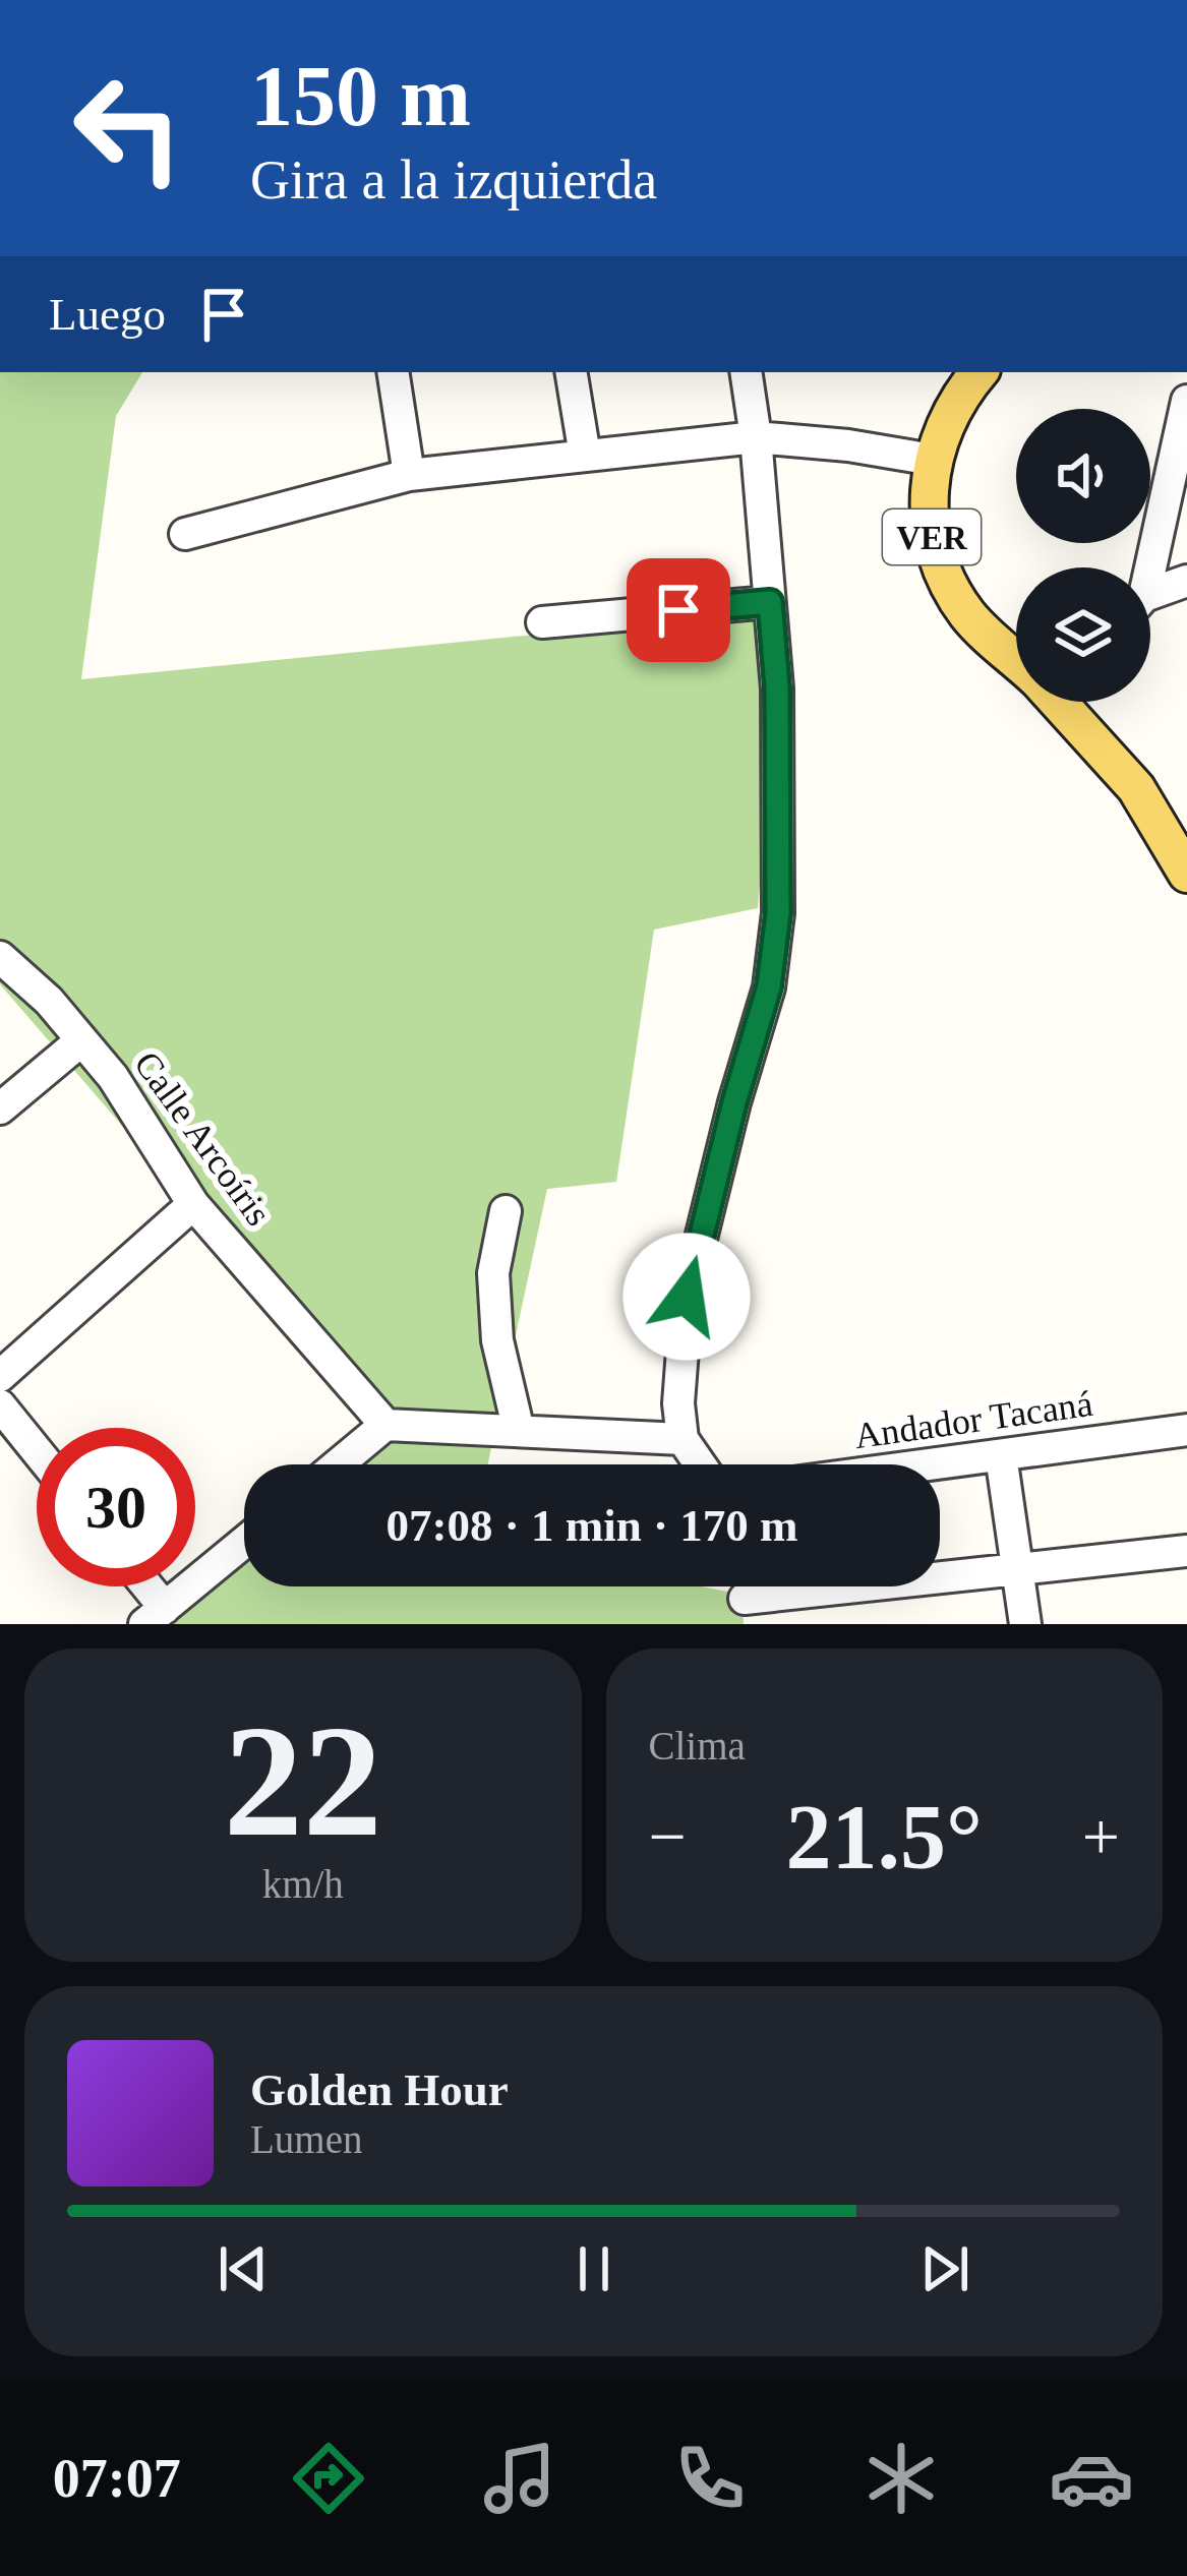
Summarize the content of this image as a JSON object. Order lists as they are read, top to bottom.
{
  "streets": {
    "main road": ["VER"],
    "street": ["Calle Arcoíris", "Andador Tacaná"]
  },
  "page": {
    "turn": ["150 m", "Gira a la izquierda"],
    "then": "Luego",
    "limit": "30",
    "trip": "07:08 · 1 min · 170 m",
    "tile": [
      ["22", "km/h"],
      "Clima"
    ],
    "heat": ["−", "21.5°", "+"],
    "song": ["Golden Hour", "Lumen"],
    "tabs": "07:07"
  }
}
